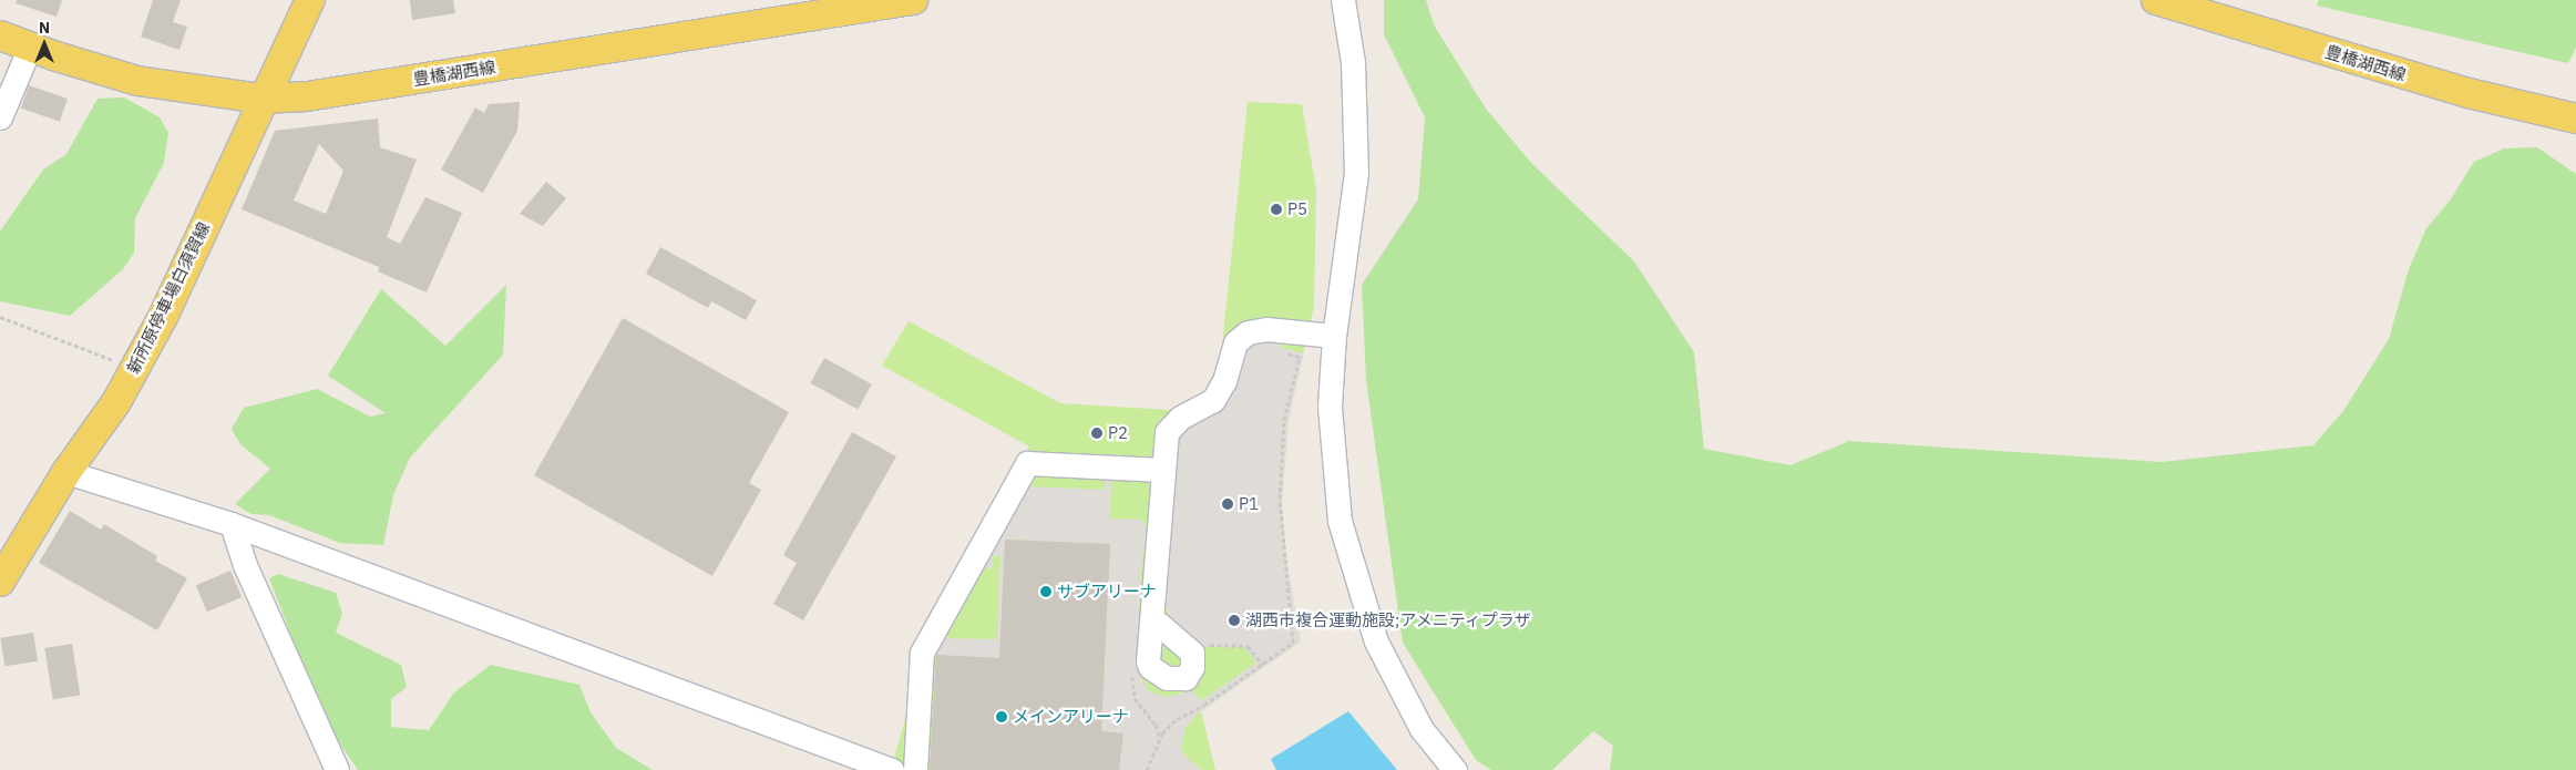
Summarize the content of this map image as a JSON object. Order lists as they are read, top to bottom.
{
  "streets": {
    "main road": ["豊橋湖西線", "新所原停車場白須賀線"]
  },
  "crossings": [
    ["豊橋湖西線", "新所原停車場白須賀線"]
  ],
  "places": [
    "P5",
    "P2",
    "P1",
    "サブアリーナ",
    "湖西市複合運動施設;アメニティプラザ",
    "メインアリーナ"
  ],
  "north": "top"
}
